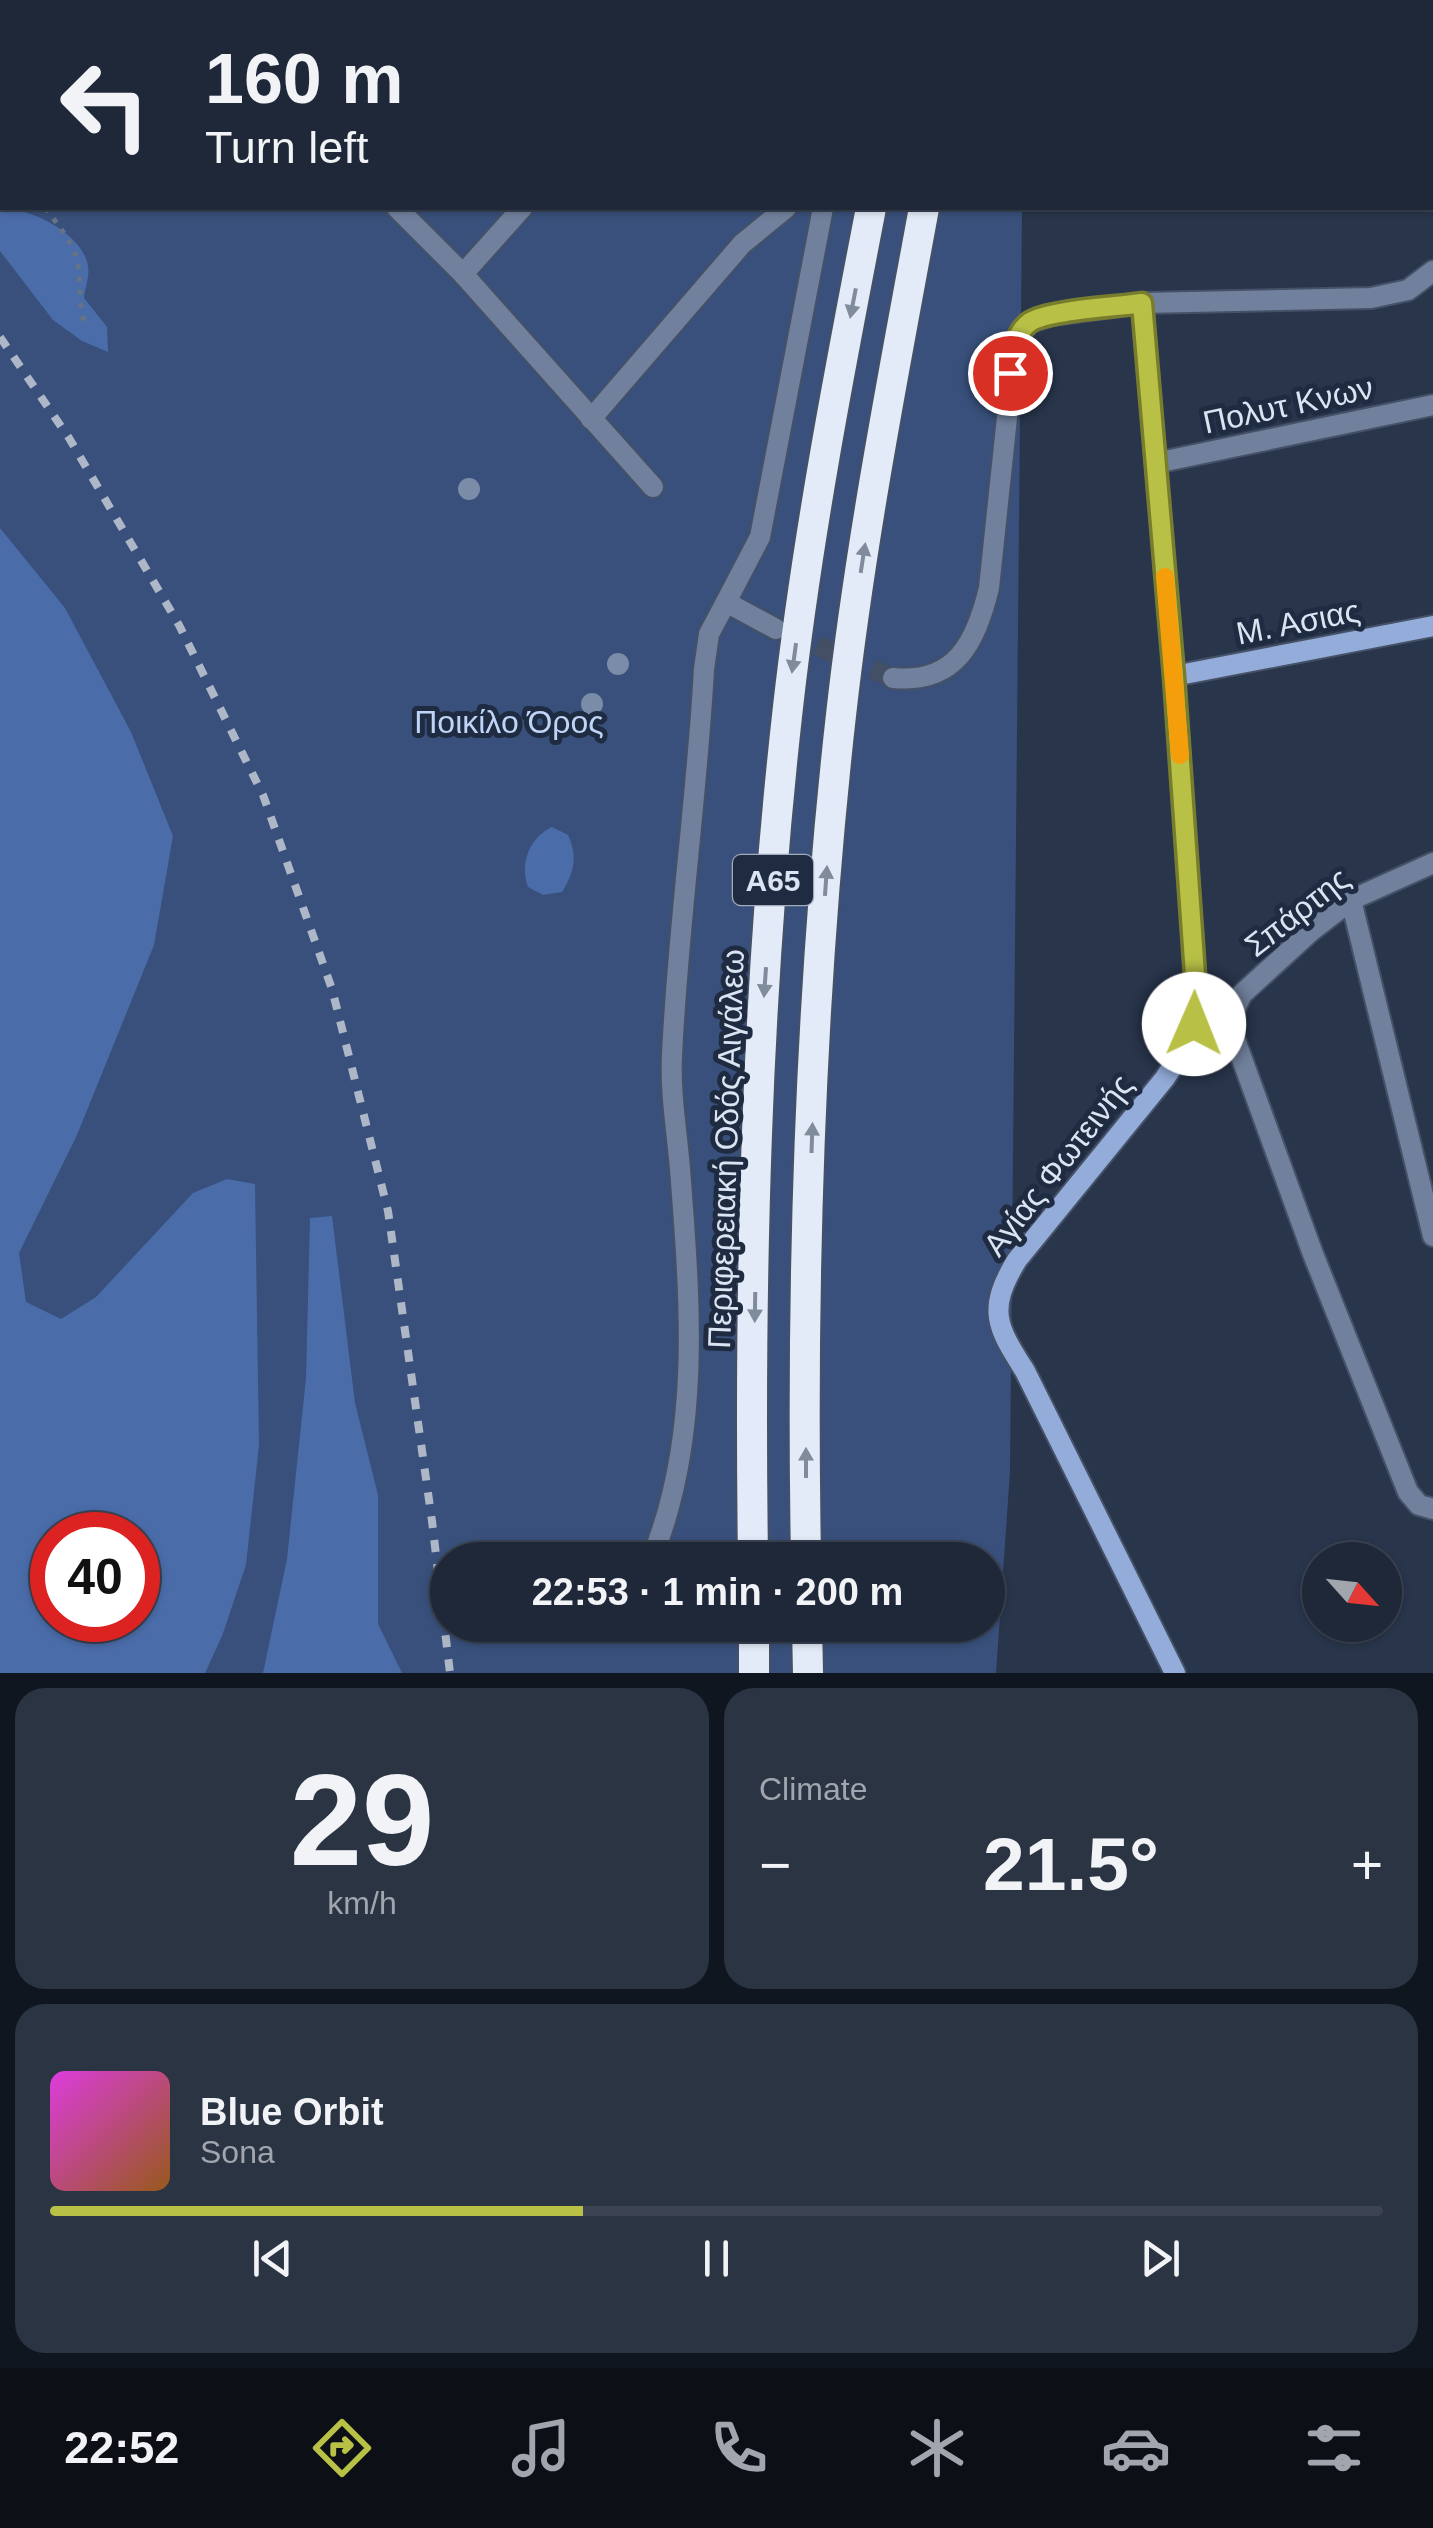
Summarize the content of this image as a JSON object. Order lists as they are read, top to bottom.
{
  "streets": {
    "highway": ["Α65", "Περιφερειακή Οδός Αιγάλεω"],
    "street": [
      "Πολυτ Κνων",
      "Μ. Ασιας",
      "Σπάρτης",
      "Αγίας Φωτεινής"
    ]
  },
  "crossings": [
    ["Πολυτ Κνων", "Αγίας Φωτεινής"],
    ["Μ. Ασιας", "Αγίας Φωτεινής"]
  ],
  "parks": ["Ποικίλο Όρος"],
  "north": "bottom right",
  "page": {
    "turn": ["160 m", "Turn left"],
    "limit": "40",
    "trip": "22:53 · 1 min · 200 m",
    "tile": [
      ["29", "km/h"],
      "Climate"
    ],
    "heat": ["−", "21.5°", "+"],
    "song": ["Blue Orbit", "Sona"],
    "tabs": "22:52"
  }
}
